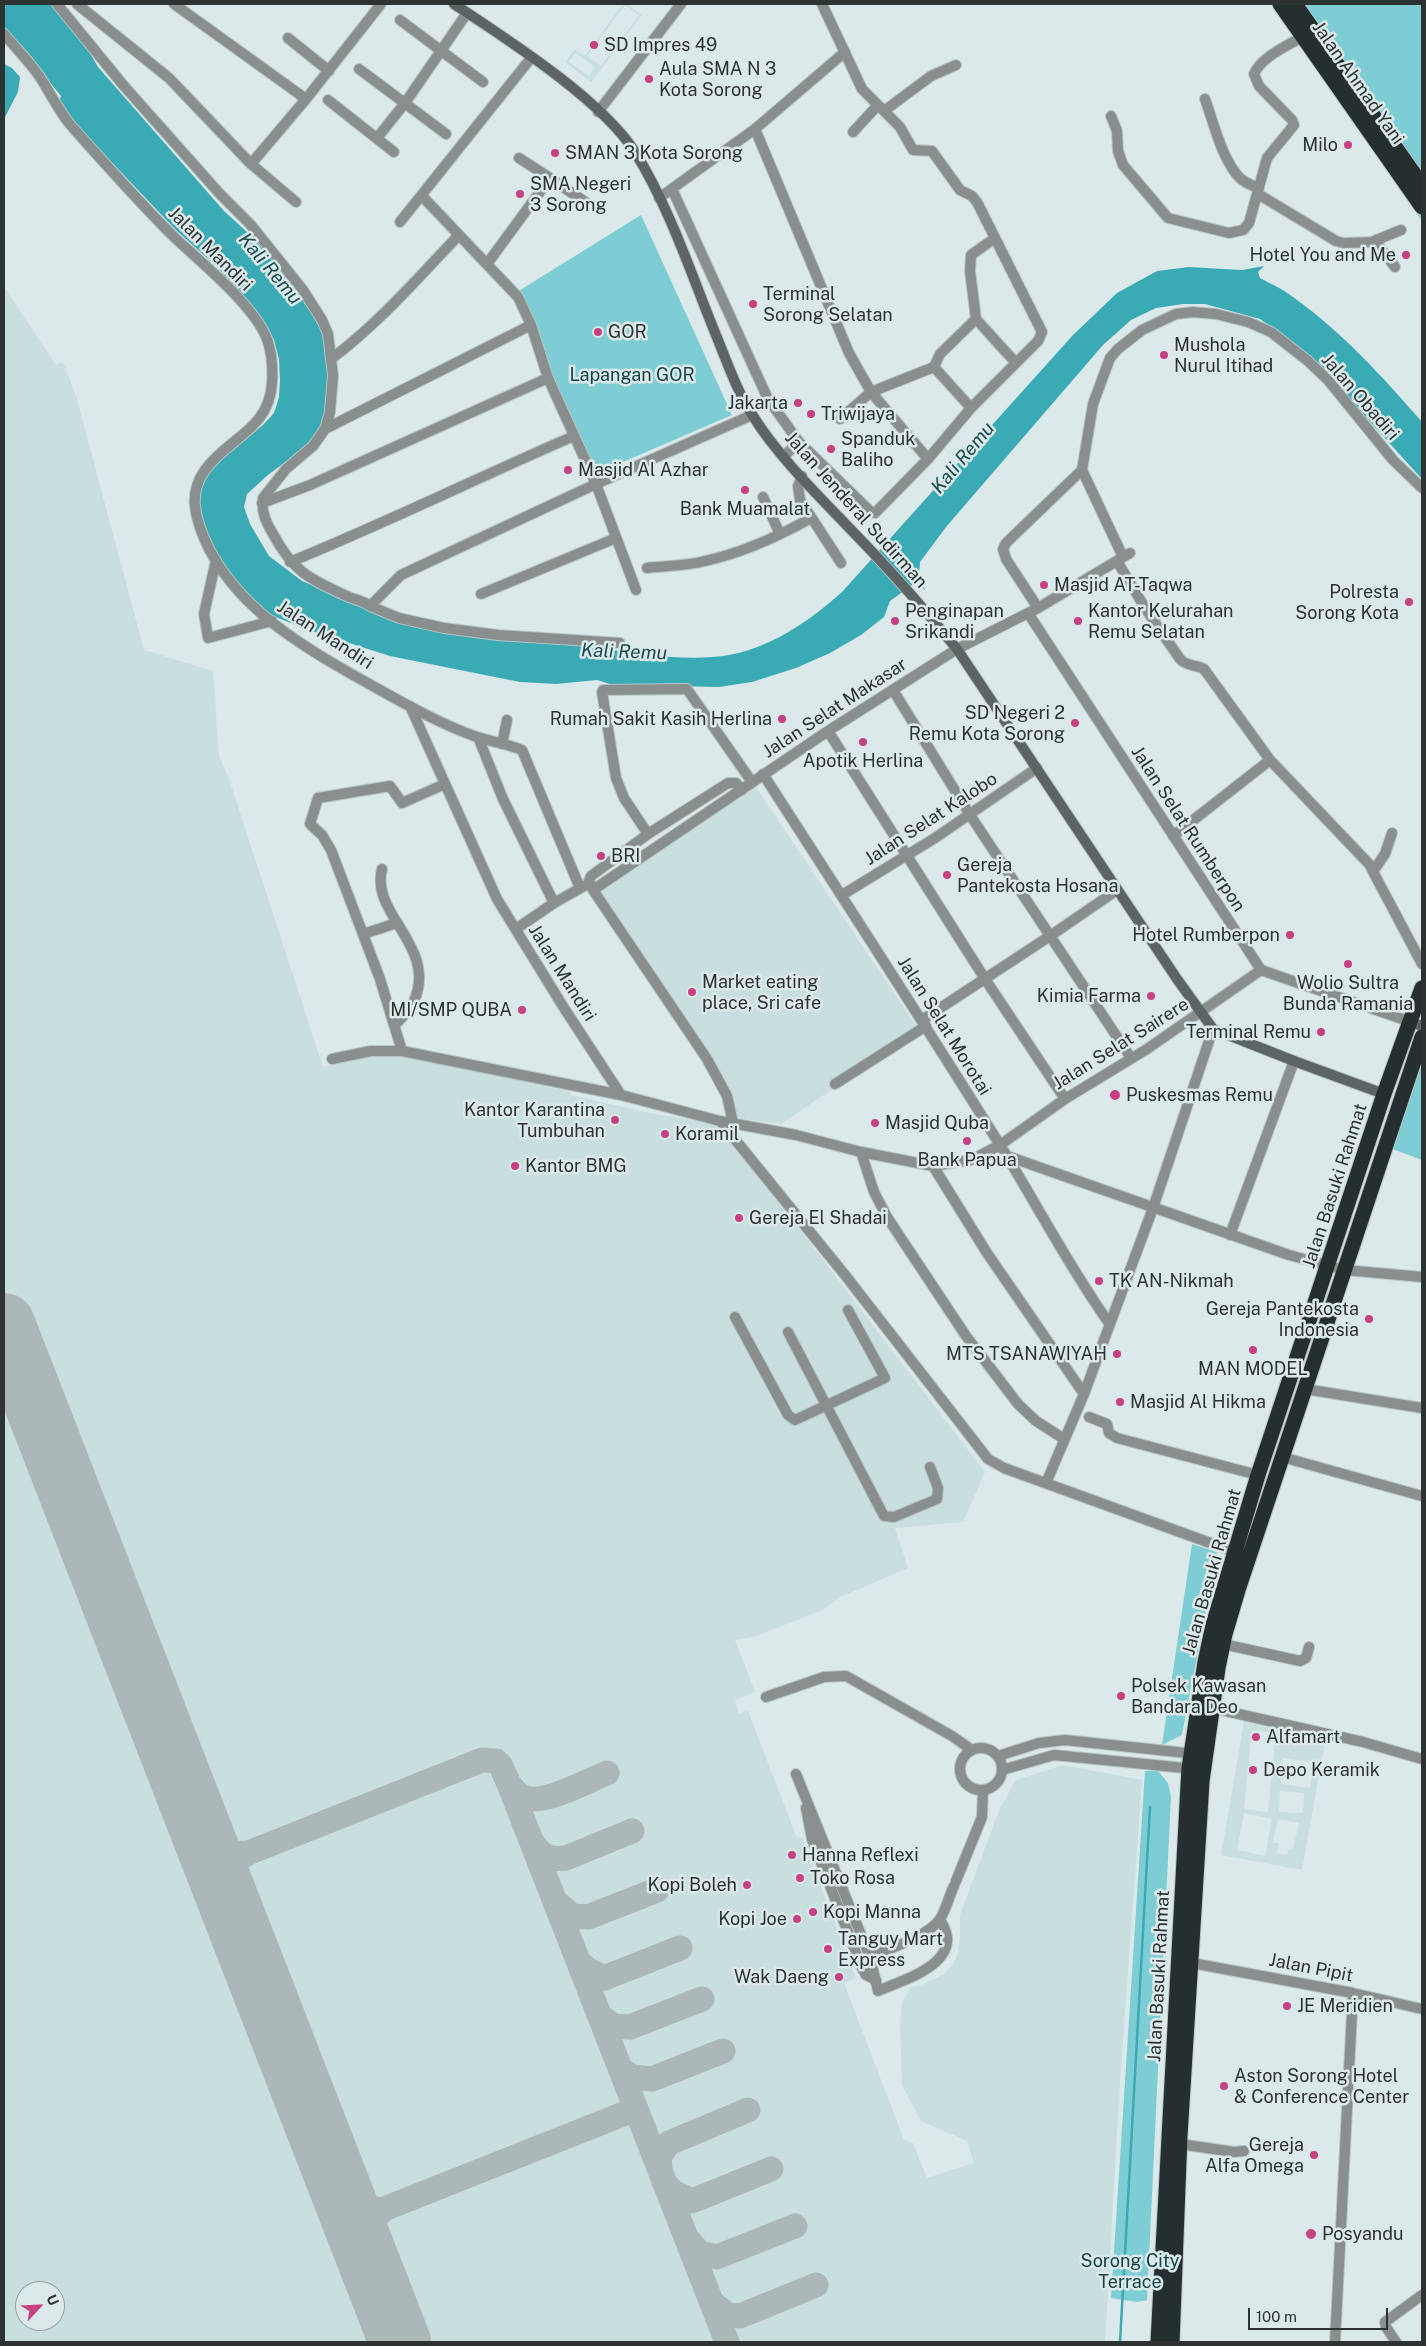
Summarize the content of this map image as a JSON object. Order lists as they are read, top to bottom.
{
  "streets": {
    "highway": ["Jalan Ahmad Yani", "Jalan Basuki Rahmat"],
    "main road": ["Jalan Jenderal Sudirman"],
    "street": [
      "Jalan Mandiri",
      "Jalan Obadiri",
      "Jalan Selat Makasar",
      "Jalan Selat Kalobo",
      "Jalan Selat Rumberpon",
      "Jalan Selat Morotai",
      "Jalan Selat Sairere",
      "Jalan Pipit"
    ]
  },
  "crossings": [
    ["Jalan Mandiri", "Jalan Selat Sairere"],
    ["Jalan Jenderal Sudirman", "Jalan Selat Makasar"],
    ["Jalan Jenderal Sudirman", "Jalan Selat Kalobo"],
    ["Jalan Jenderal Sudirman", "Jalan Selat Sairere"],
    ["Jalan Jenderal Sudirman", "Jalan Basuki Rahmat"],
    ["Jalan Selat Makasar", "Jalan Selat Rumberpon"],
    ["Jalan Selat Makasar", "Jalan Selat Morotai"],
    ["Jalan Selat Kalobo", "Jalan Selat Morotai"],
    ["Jalan Selat Rumberpon", "Jalan Selat Sairere"],
    ["Jalan Selat Morotai", "Jalan Selat Sairere"]
  ],
  "water": ["Kali Remu"],
  "parks": ["Lapangan GOR", "Sorong City Terrace"],
  "places": [
    "SD Impres 49",
    "Aula SMA N 3 Kota Sorong",
    "Milo",
    "SMAN 3 Kota Sorong",
    "SMA Negeri 3 Sorong",
    "Hotel You and Me",
    "Terminal Sorong Selatan",
    "GOR",
    "Mushola Nurul Itihad",
    "Jakarta",
    "Triwijaya",
    "Spanduk Baliho",
    "Masjid Al Azhar",
    "Bank Muamalat",
    "Masjid AT-Taqwa",
    "Polresta Sorong Kota",
    "Penginapan Srikandi",
    "Kantor Kelurahan Remu Selatan",
    "Rumah Sakit Kasih Herlina",
    "SD Negeri 2 Remu Kota Sorong",
    "Apotik Herlina",
    "BRI",
    "Gereja Pantekosta Hosana",
    "Hotel Rumberpon",
    "Wolio Sultra Bunda Ramania",
    "Market eating place, Sri cafe",
    "Kimia Farma",
    "MI/SMP QUBA",
    "Terminal Remu",
    "Puskesmas Remu",
    "Kantor Karantina Tumbuhan",
    "Masjid Quba",
    "Koramil",
    "Bank Papua",
    "Kantor BMG",
    "Gereja El Shadai",
    "TK AN-Nikmah",
    "Gereja Pantekosta Indonesia",
    "MAN MODEL",
    "MTS TSANAWIYAH",
    "Masjid Al Hikma",
    "Polsek Kawasan Bandara Deo",
    "Alfamart",
    "Depo Keramik",
    "Hanna Reflexi",
    "Toko Rosa",
    "Kopi Boleh",
    "Kopi Manna",
    "Kopi Joe",
    "Tanguy Mart Express",
    "Wak Daeng",
    "JE Meridien",
    "Aston Sorong Hotel & Conference Center",
    "Gereja Alfa Omega",
    "Posyandu"
  ],
  "scale_bar": "100 m",
  "north": "top right"
}
